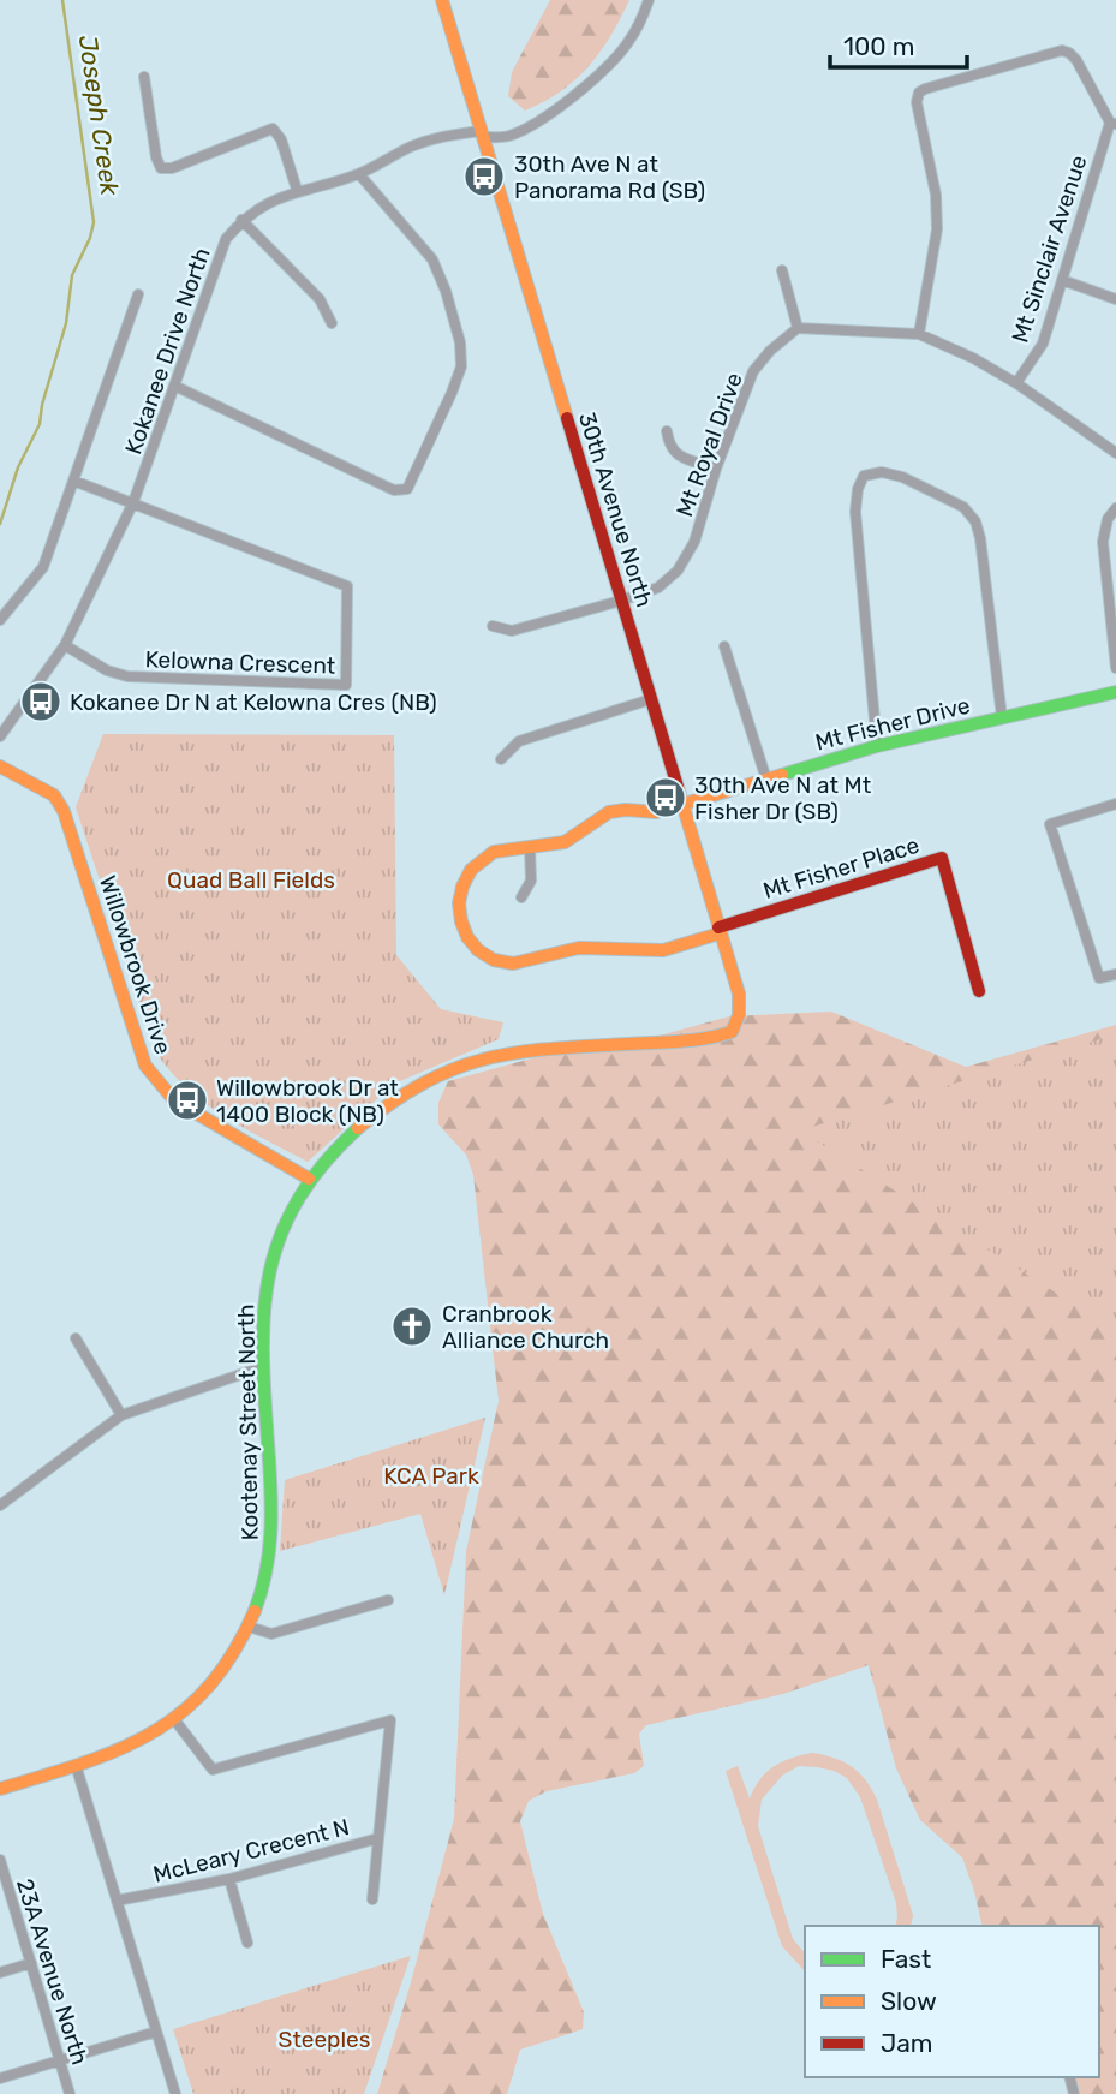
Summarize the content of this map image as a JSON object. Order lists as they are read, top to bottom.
{
  "streets": {
    "street": [
      "Mt Sinclair Avenue",
      "Kokanee Drive North",
      "Mt Royal Drive",
      "30th Avenue North",
      "Kelowna Crescent",
      "Mt Fisher Drive",
      "Mt Fisher Place",
      "Willowbrook Drive",
      "Kootenay Street North",
      "McLeary Crecent N",
      "23A Avenue North"
    ]
  },
  "crossings": [
    ["Kokanee Drive North", "30th Avenue North"],
    ["Kokanee Drive North", "Kelowna Crescent"],
    ["Mt Royal Drive", "30th Avenue North"],
    ["30th Avenue North", "Mt Fisher Drive"],
    ["30th Avenue North", "Mt Fisher Place"],
    ["30th Avenue North", "Kootenay Street North"],
    ["Mt Fisher Drive", "Mt Fisher Place"],
    ["Willowbrook Drive", "Kootenay Street North"],
    ["Kootenay Street North", "McLeary Crecent N"]
  ],
  "water": ["Joseph Creek"],
  "parks": ["Quad Ball Fields", "KCA Park", "Steeples"],
  "places": {
    "bus stop": [
      "30th Ave N at Panorama Rd (SB)",
      "Kokanee Dr N at Kelowna Cres (NB)",
      "30th Ave N at Mt Fisher Dr (SB)",
      "Willowbrook Dr at 1400 Block (NB)"
    ],
    "church": ["Cranbrook Alliance Church"]
  },
  "legend": ["Fast", "Slow", "Jam"],
  "scale_bar": "100 m"
}
